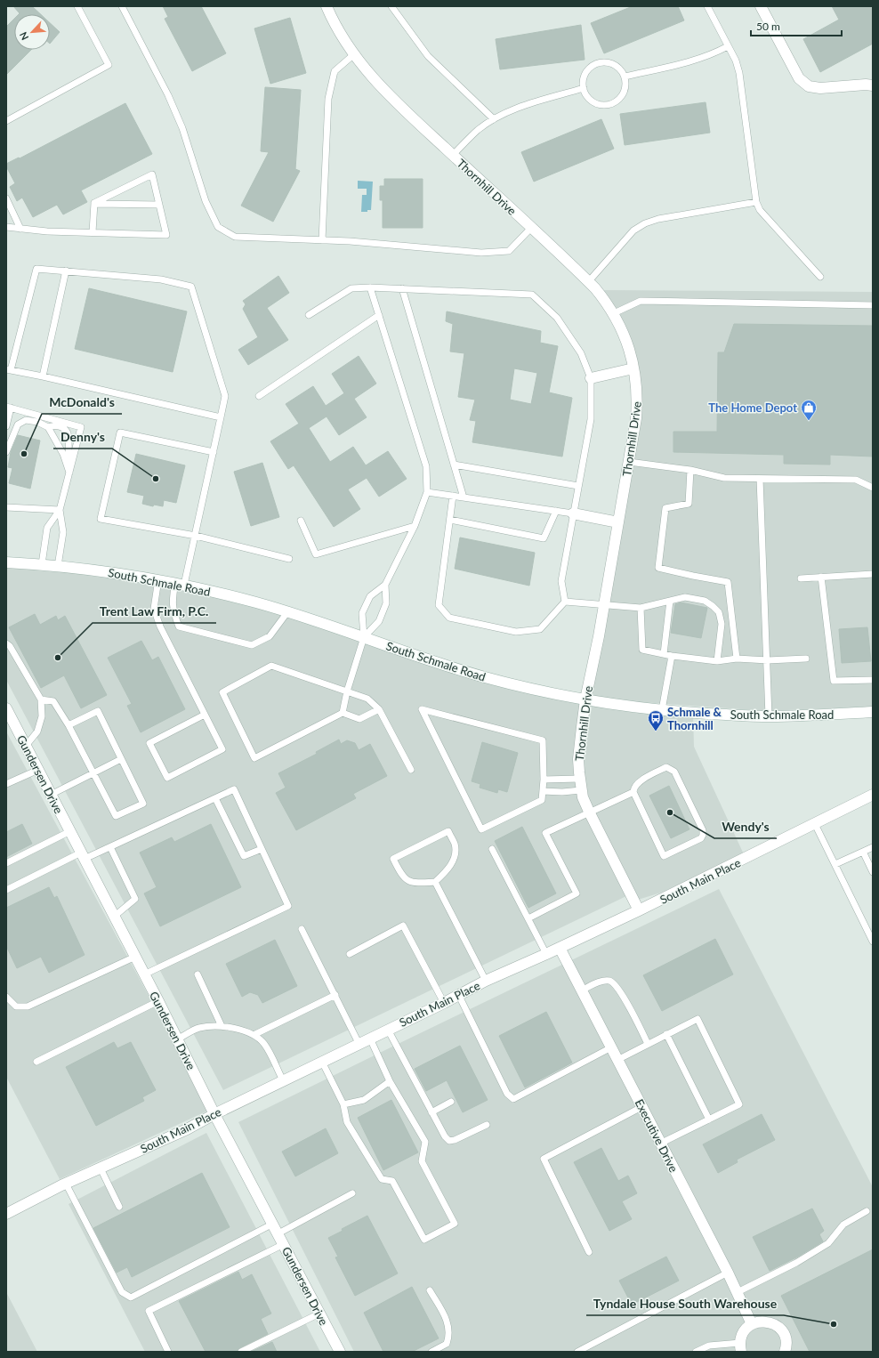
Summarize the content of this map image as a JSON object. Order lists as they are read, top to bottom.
{
  "streets": {
    "street": [
      "Thornhill Drive",
      "South Schmale Road",
      "Gundersen Drive",
      "South Main Place",
      "Executive Drive"
    ]
  },
  "crossings": [
    ["Thornhill Drive", "South Schmale Road"],
    ["Thornhill Drive", "South Main Place"],
    ["Gundersen Drive", "South Main Place"],
    ["South Main Place", "Executive Drive"]
  ],
  "places": {
    "shop": ["The Home Depot"],
    "other": [
      "McDonald's",
      "Denny's",
      "Trent Law Firm, P.C.",
      "Wendy's",
      "Tyndale House South Warehouse"
    ],
    "bus stop": ["Schmale & Thornhill"]
  },
  "scale_bar": "50 m",
  "north": "bottom left"
}
